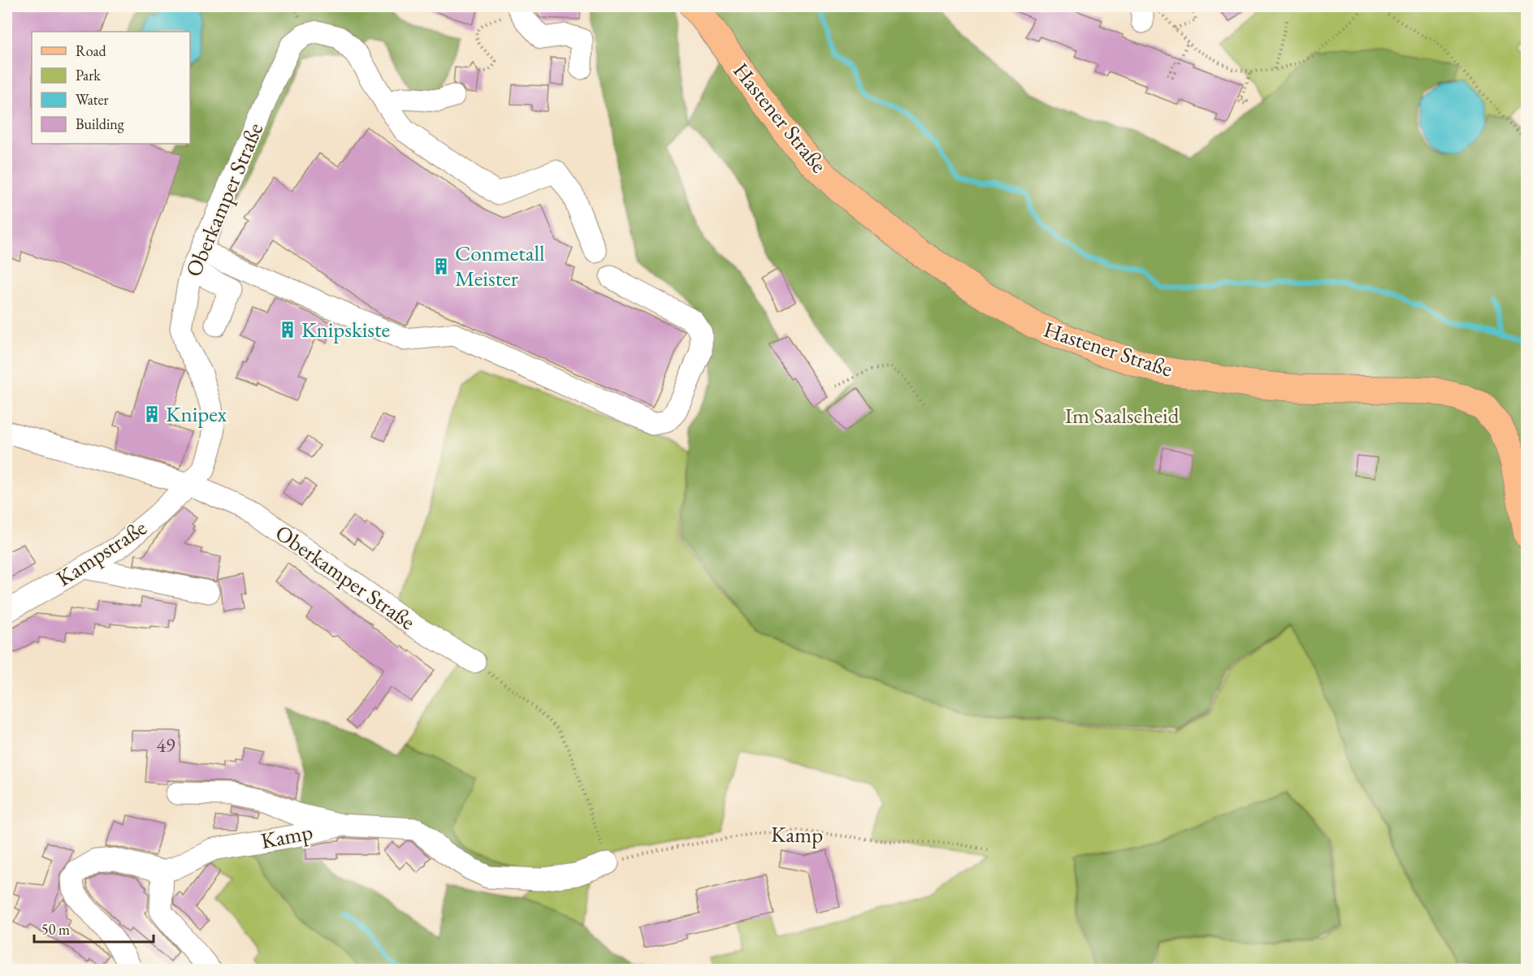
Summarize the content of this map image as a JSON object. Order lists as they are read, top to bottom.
{
  "streets": {
    "main road": ["Hastener Straße"],
    "street": ["Oberkamper Straße", "Kampstraße", "Kamp"]
  },
  "crossings": [
    ["Oberkamper Straße", "Kampstraße"]
  ],
  "parks": ["Im Saalscheid"],
  "places": {
    "building": ["Conmetall Meister", "Knipskiste", "Knipex"]
  },
  "house_numbers": ["49"],
  "legend": [
    "Road",
    "Park",
    "Water",
    "Building"
  ],
  "scale_bar": "50 m"
}
